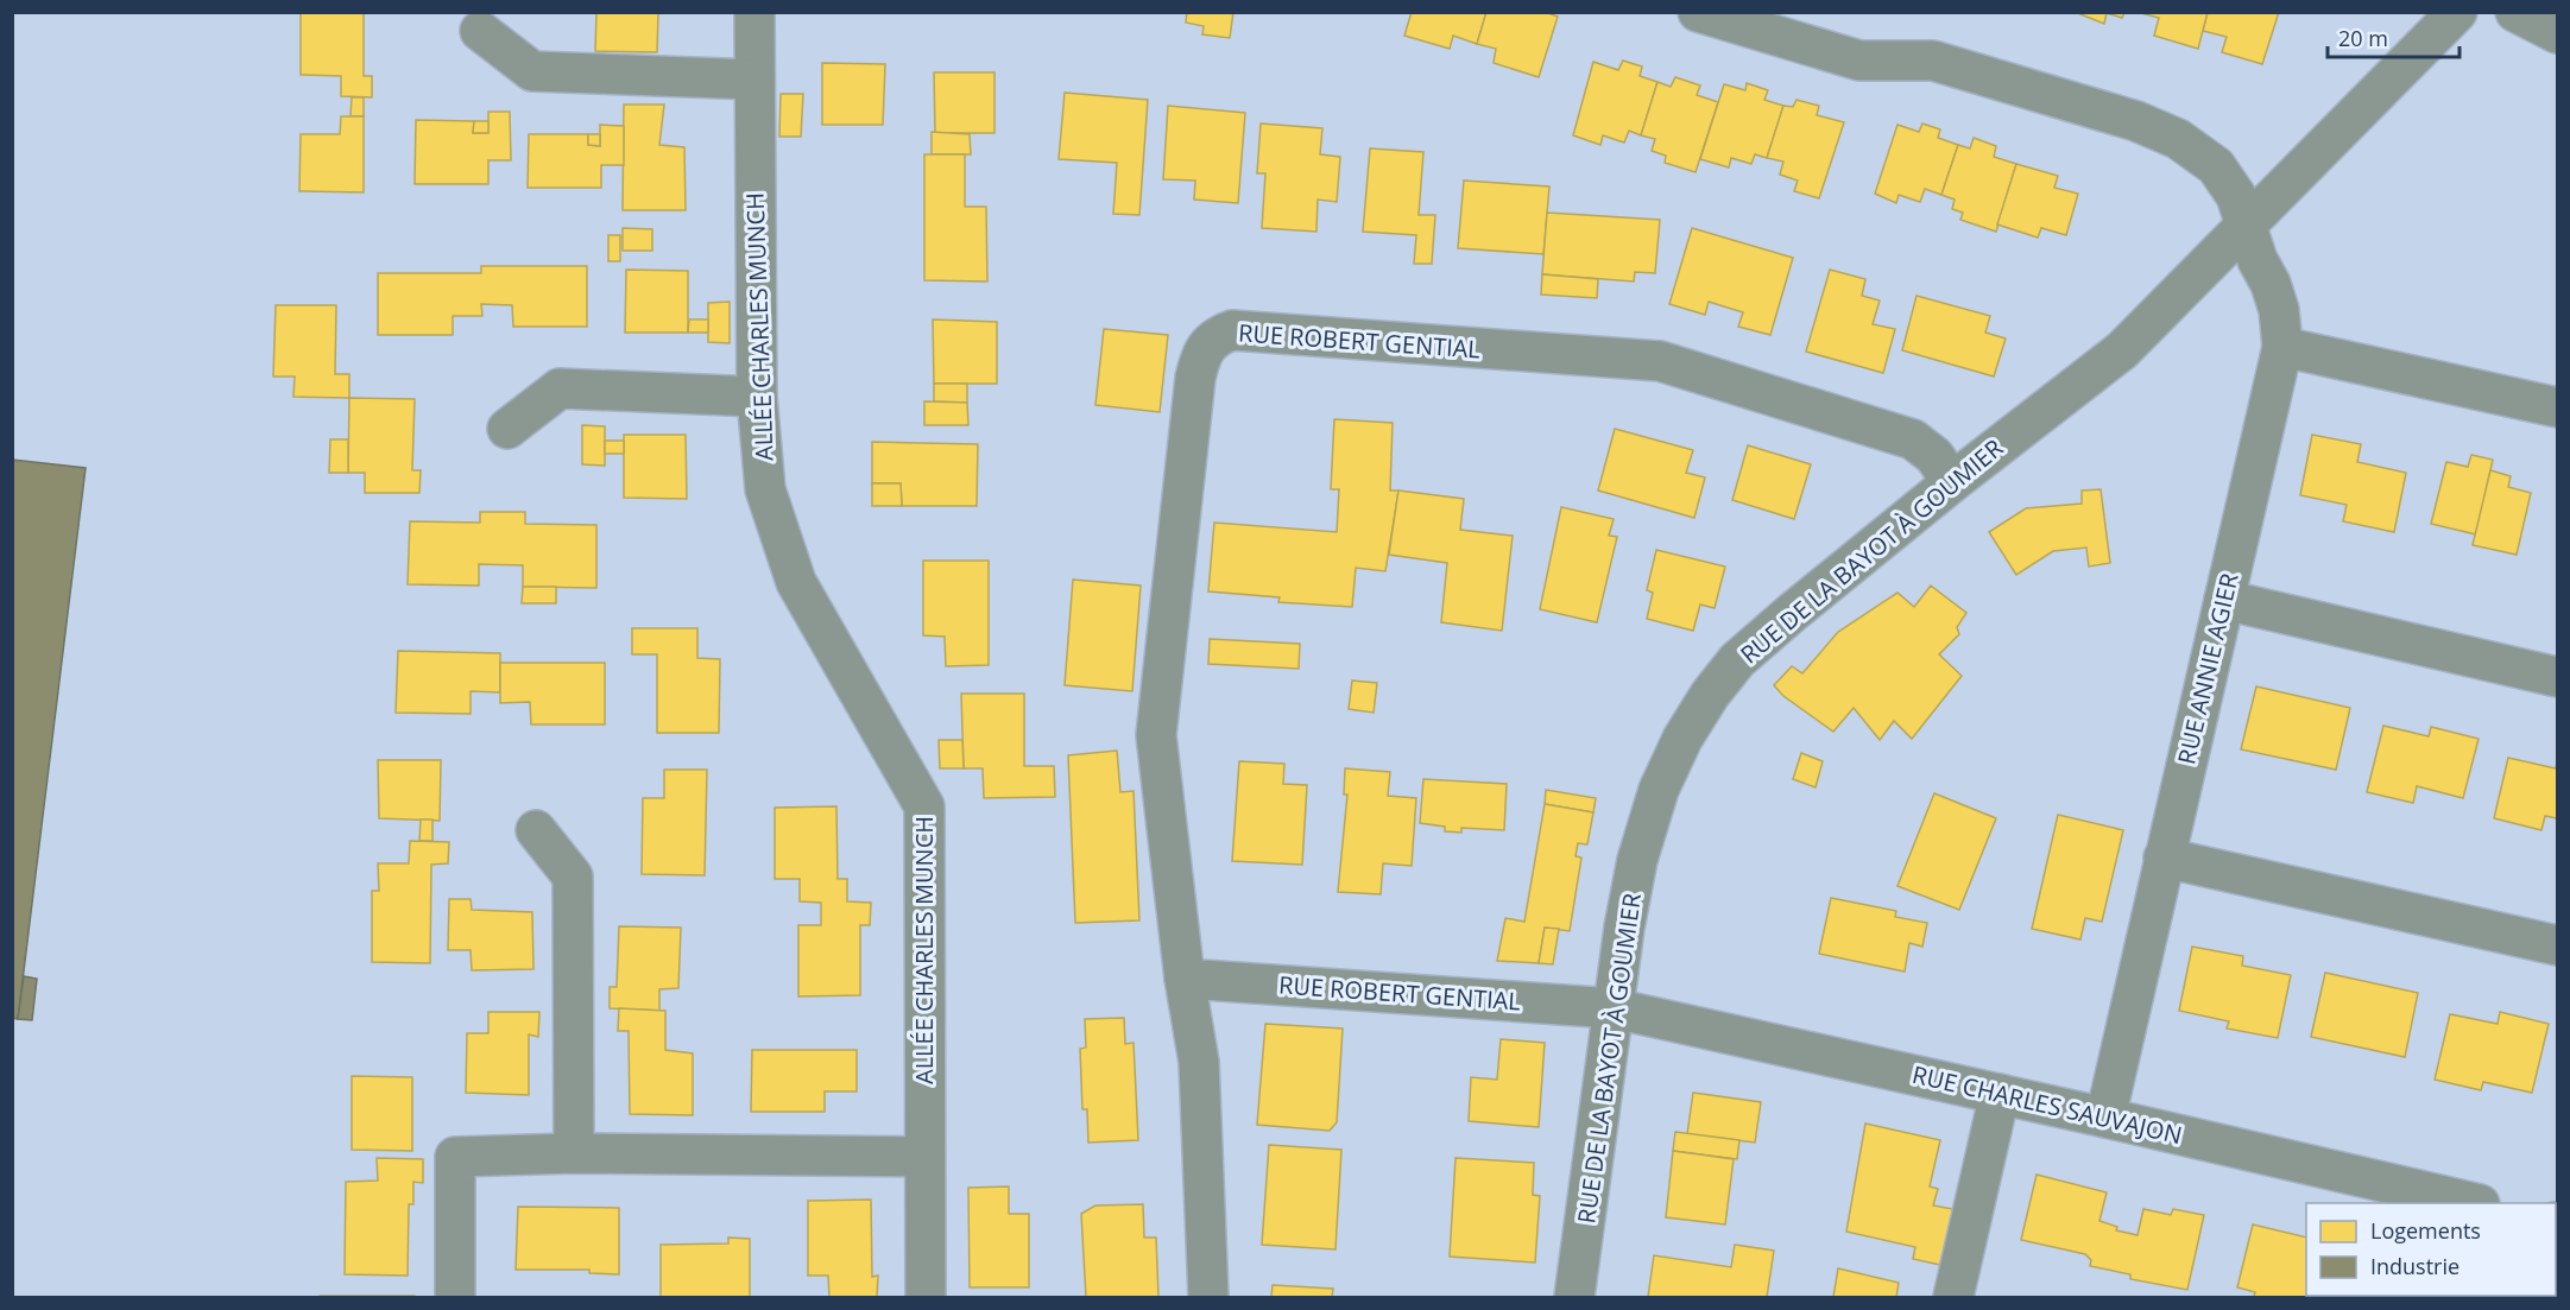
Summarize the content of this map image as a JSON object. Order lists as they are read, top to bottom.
{
  "streets": {
    "street": [
      "ALLÉE CHARLES MUNCH",
      "RUE ROBERT GENTIAL",
      "RUE DE LA BAYOT À GOUMIER",
      "RUE ANNIE AGIER",
      "RUE CHARLES SAUVAJON"
    ]
  },
  "crossings": [
    ["RUE ROBERT GENTIAL", "RUE DE LA BAYOT À GOUMIER"],
    ["RUE ROBERT GENTIAL", "RUE CHARLES SAUVAJON"],
    ["RUE DE LA BAYOT À GOUMIER", "RUE ANNIE AGIER"],
    ["RUE DE LA BAYOT À GOUMIER", "RUE CHARLES SAUVAJON"],
    ["RUE ANNIE AGIER", "RUE CHARLES SAUVAJON"]
  ],
  "legend": ["Logements", "Industrie"],
  "scale_bar": "20 m"
}
